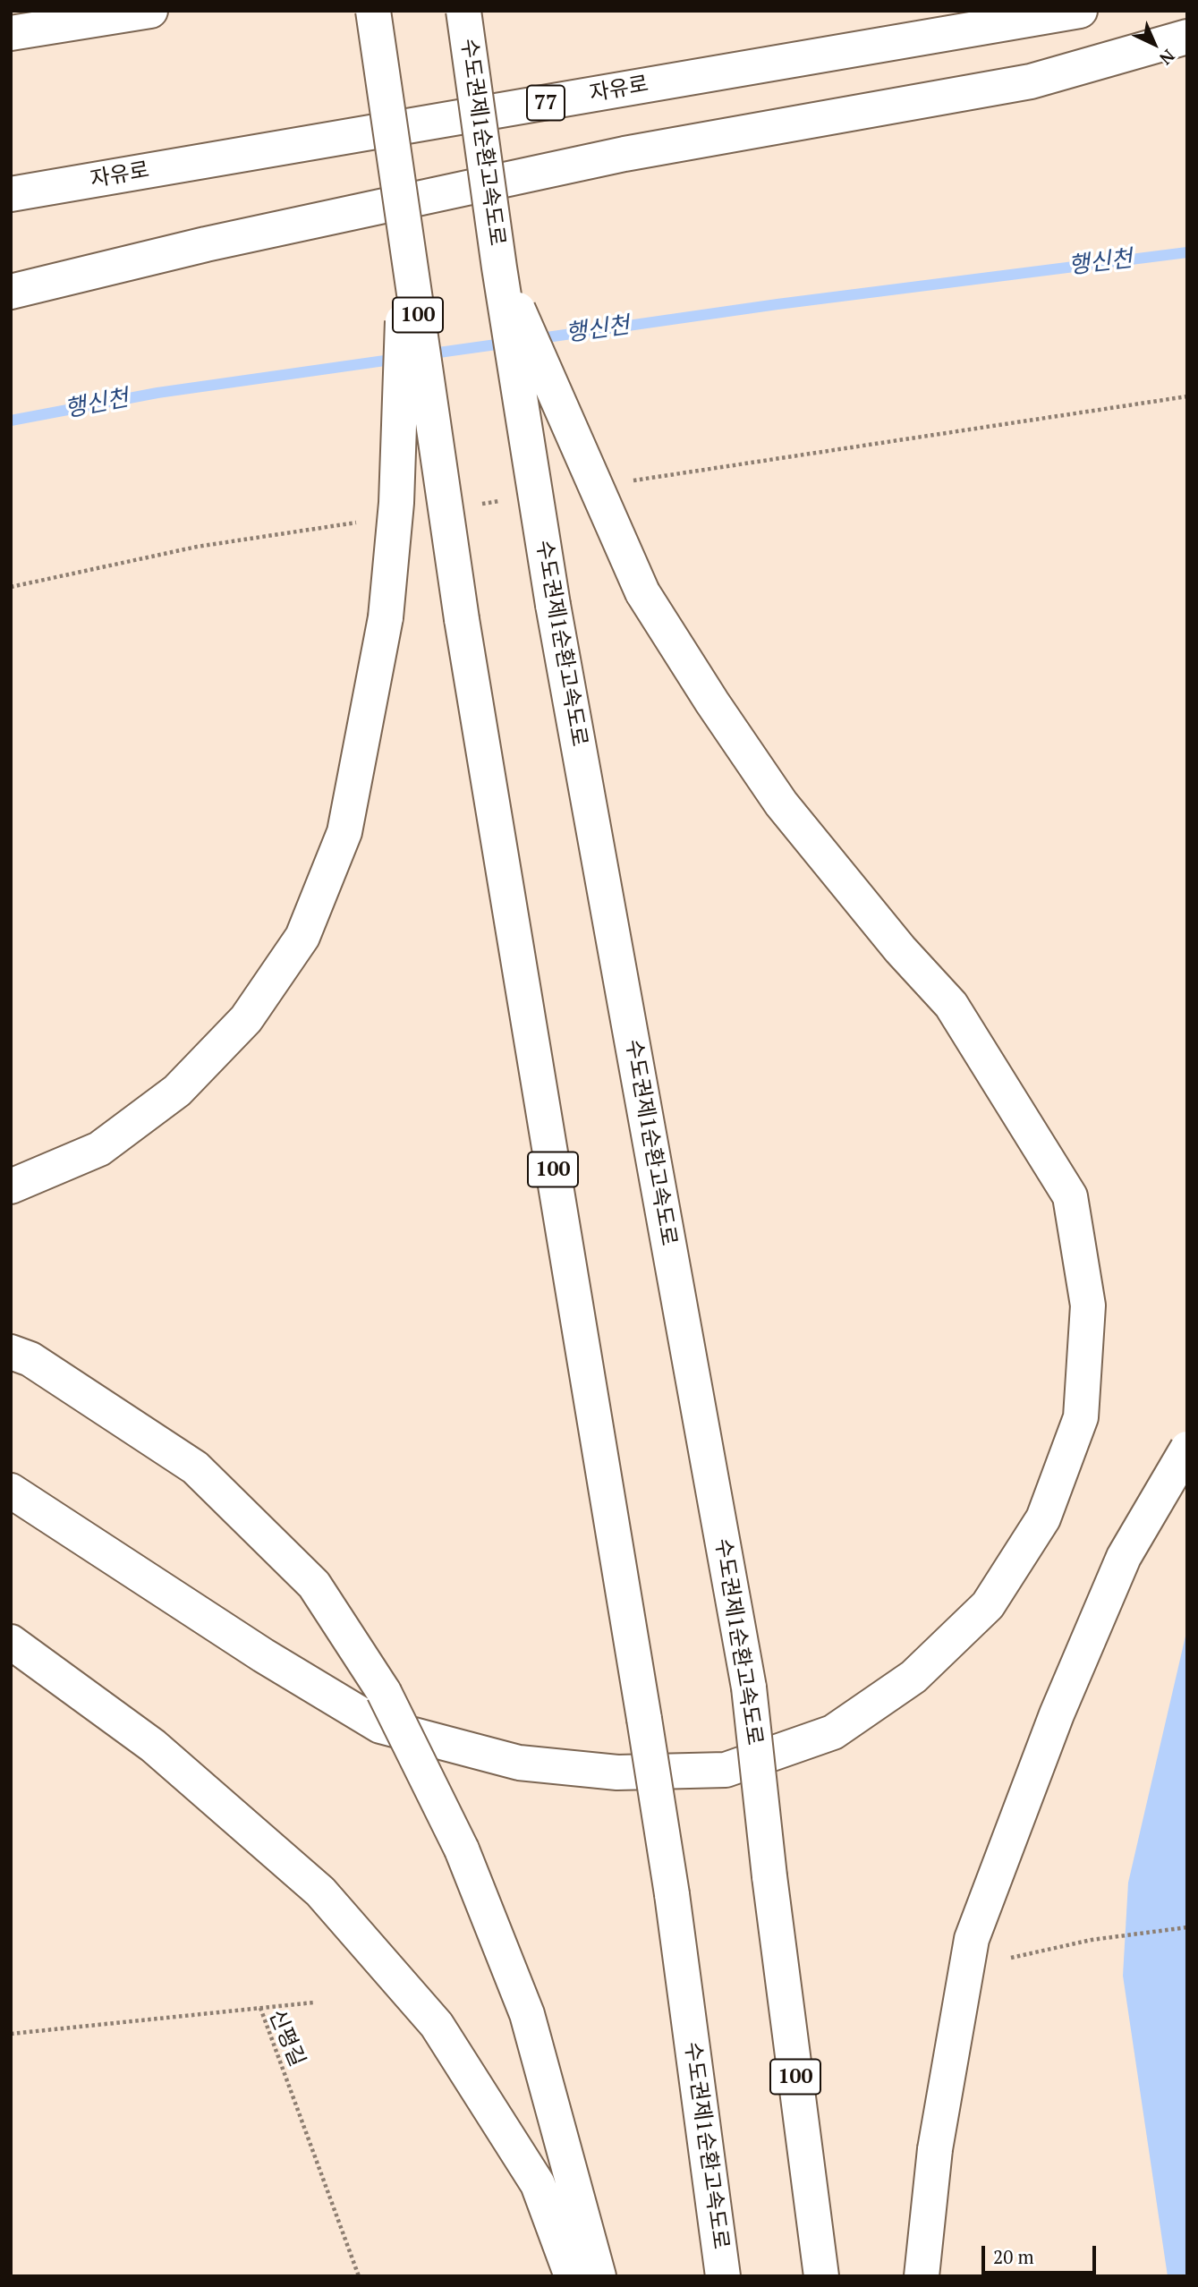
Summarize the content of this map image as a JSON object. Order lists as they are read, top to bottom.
{
  "streets": {
    "highway": [
      "자유로",
      "77",
      "수도권제1순환고속도로",
      "100"
    ],
    "path": ["신평길"]
  },
  "water": ["행신천"],
  "scale_bar": "20 m",
  "north": "bottom right"
}
